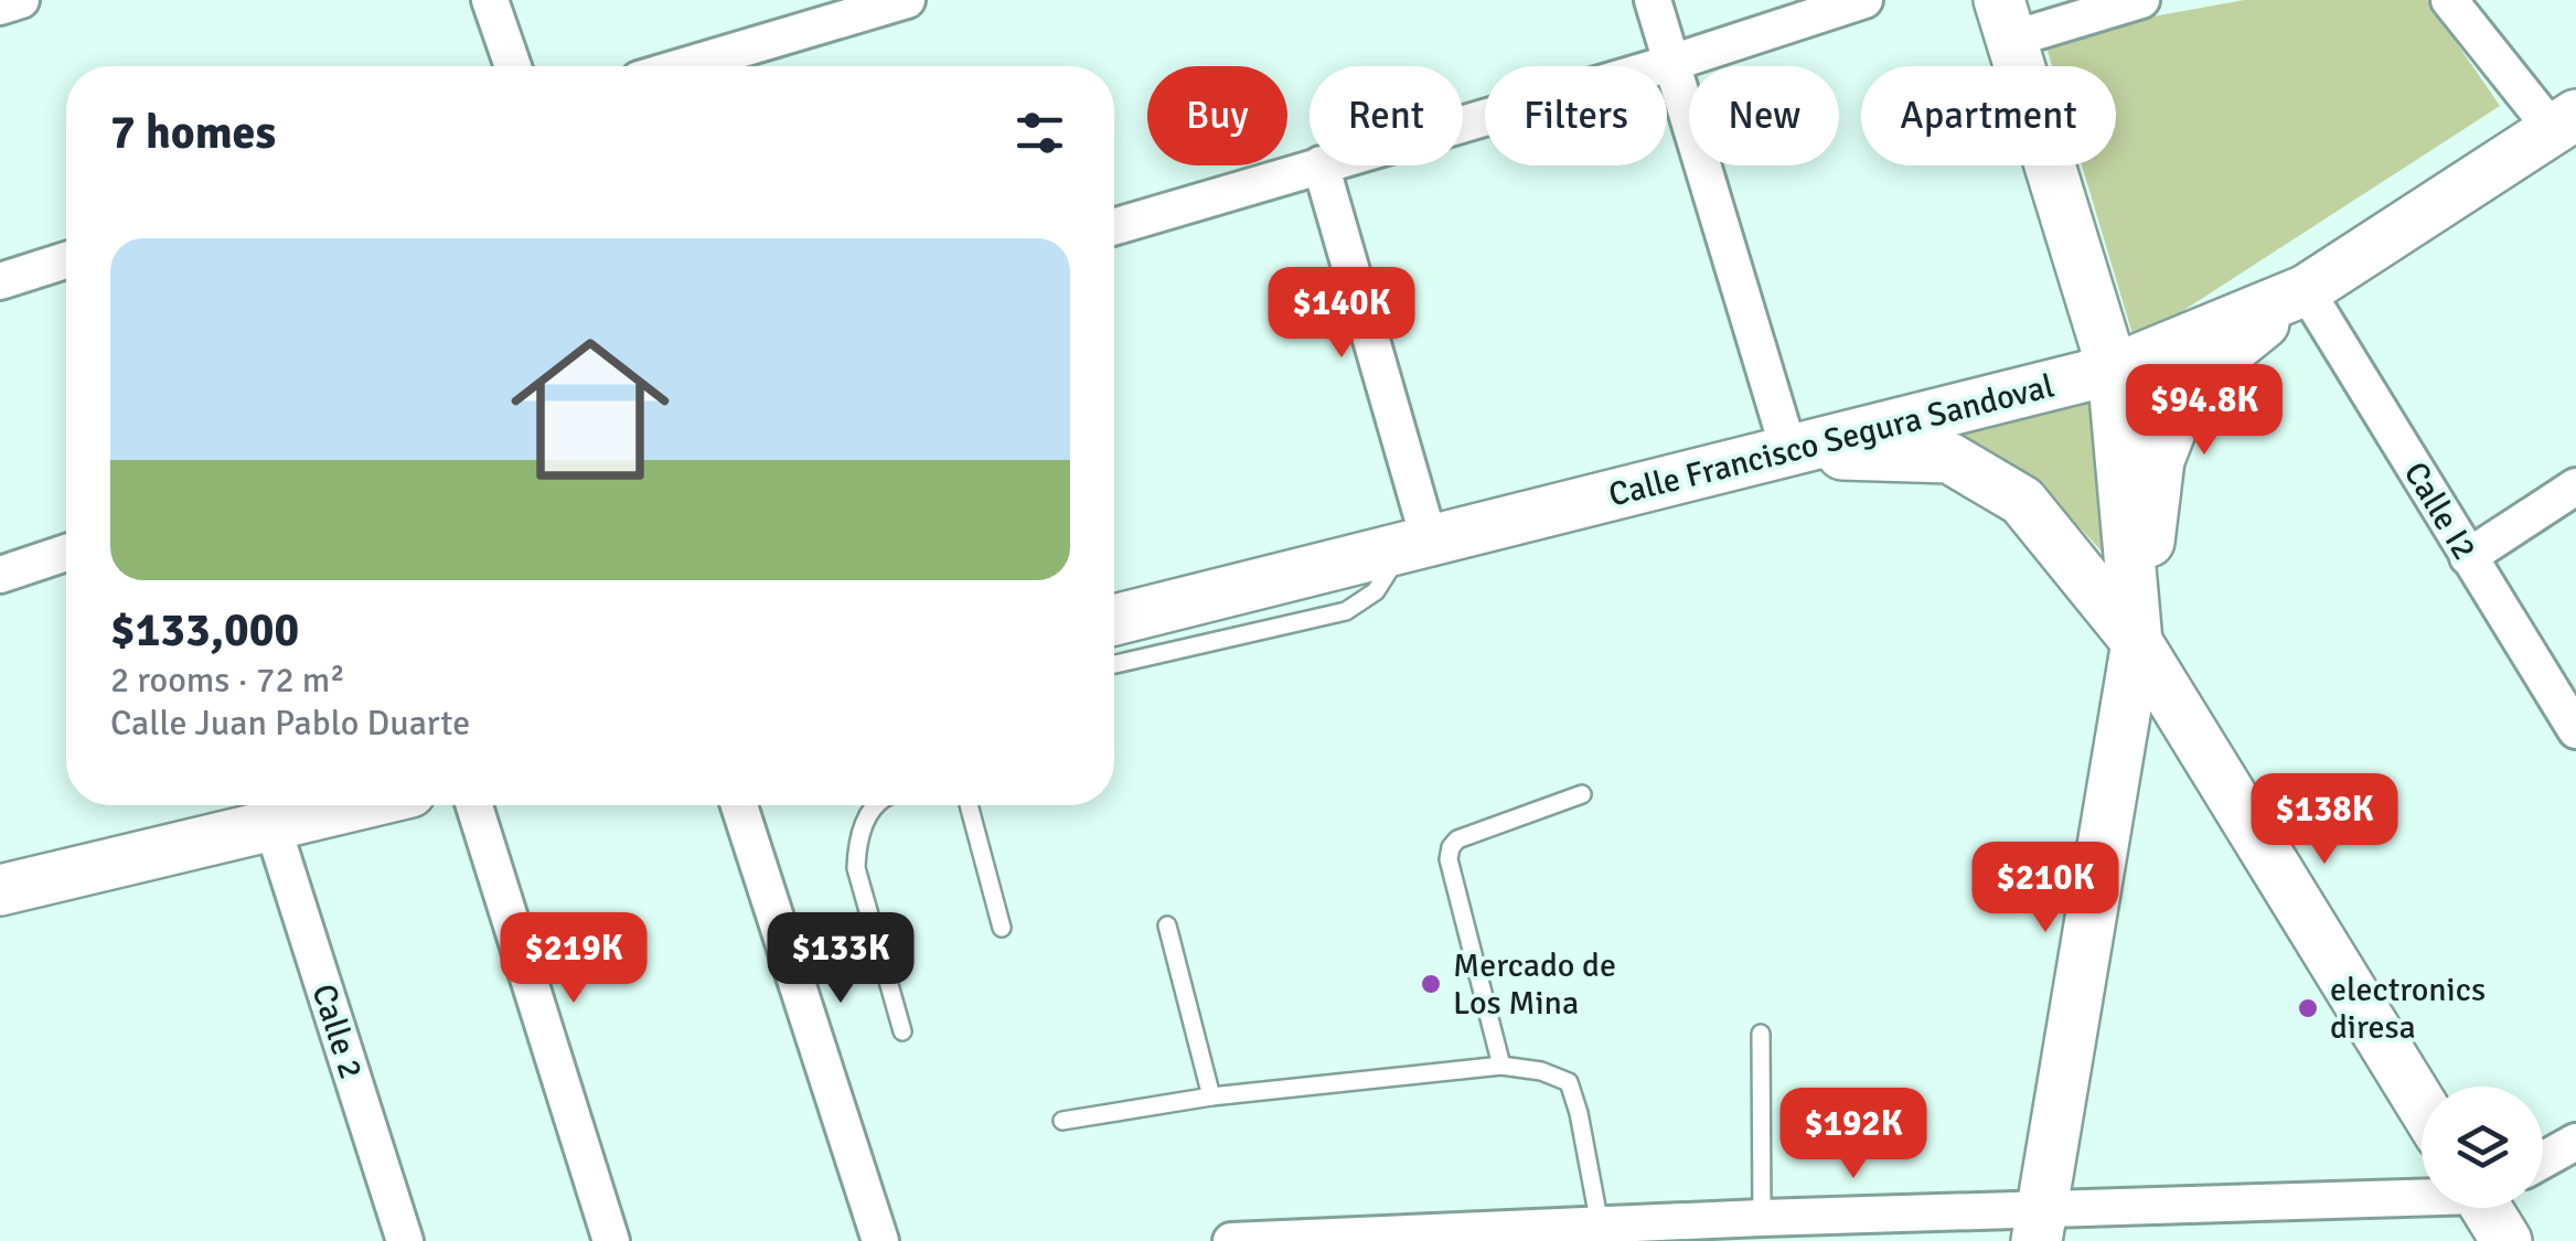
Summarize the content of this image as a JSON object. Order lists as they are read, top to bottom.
{
  "streets": {
    "main road": ["Calle Francisco Segura Sandoval"],
    "street": ["Calle I2", "Calle 2"]
  },
  "crossings": [
    ["Calle Francisco Segura Sandoval", "Calle I2"]
  ],
  "places": ["Mercado de Los Mina", "electronics diresa"],
  "page": {
    "chip": [
      "Buy",
      "Rent",
      "Filters",
      "New",
      "Apartment"
    ],
    "heading": "7 homes",
    "list": [
      {
        "name": "$133,000",
        "note": "2 rooms · 72 m² · Calle Juan Pablo Duarte"
      }
    ],
    "price": [
      "$140K",
      "$94.8K",
      "$138K",
      "$210K",
      "$219K",
      "$133K",
      "$192K"
    ]
  }
}
